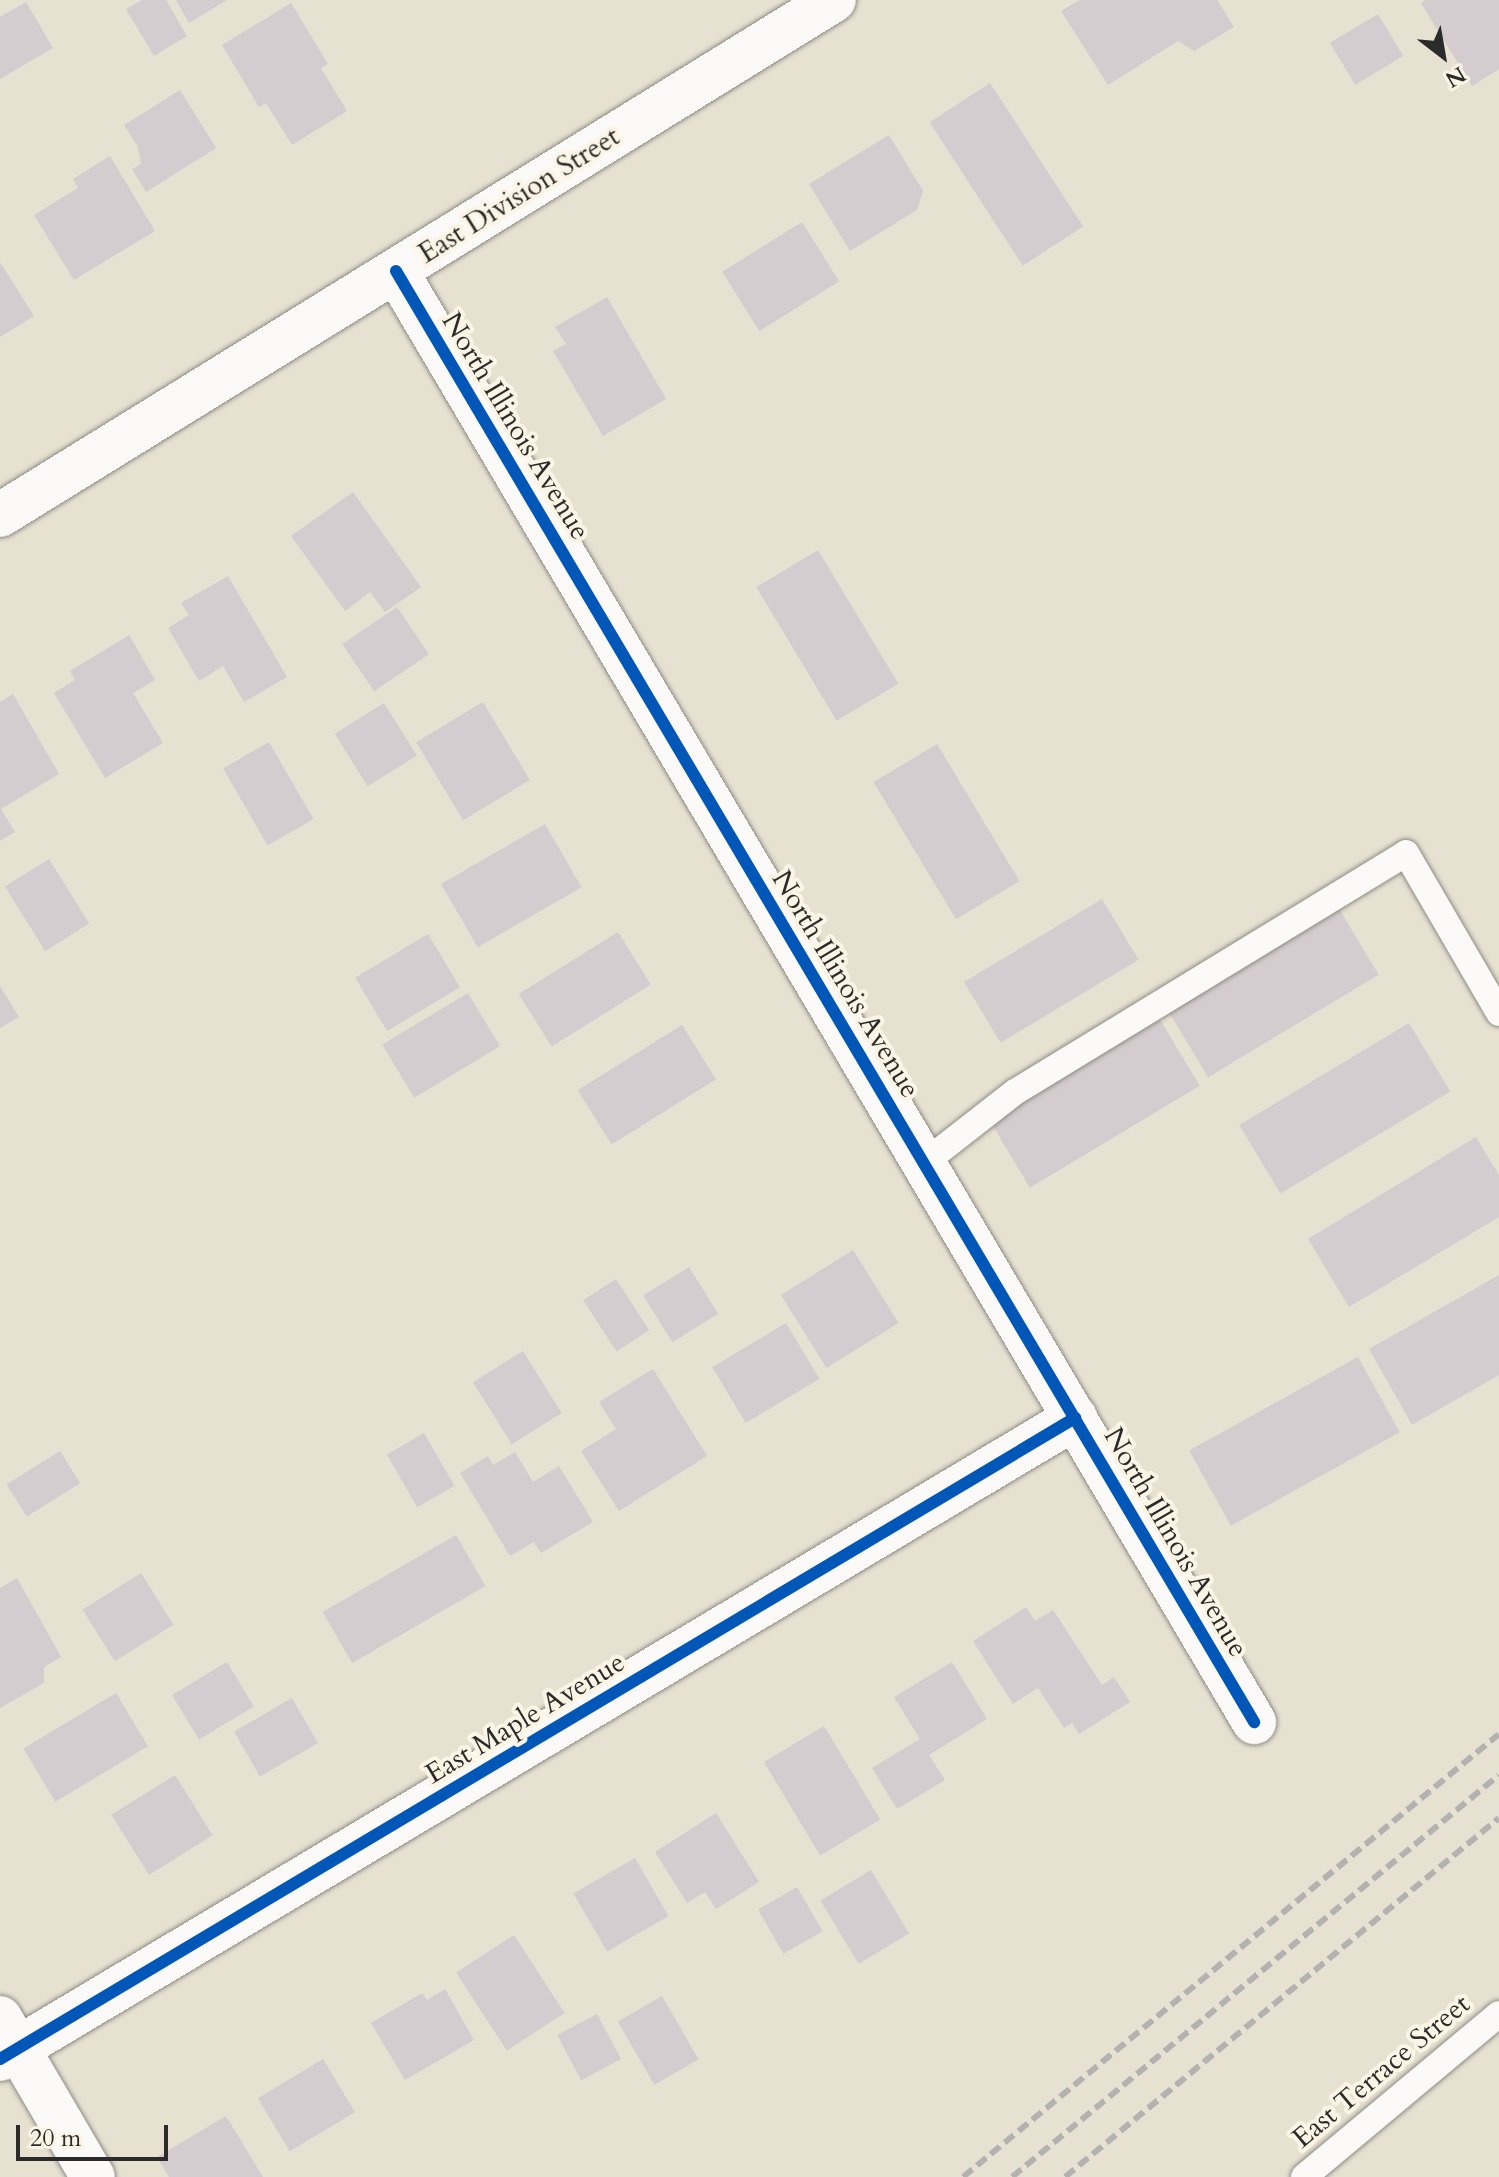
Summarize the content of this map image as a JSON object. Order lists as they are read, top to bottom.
{
  "streets": {
    "street": ["East Division Street", "North Illinois Avenue", "East Maple Avenue"],
    "lane": ["East Terrace Street"]
  },
  "crossings": [
    ["East Division Street", "North Illinois Avenue"],
    ["North Illinois Avenue", "East Maple Avenue"]
  ],
  "scale_bar": "20 m",
  "north": "bottom right"
}
